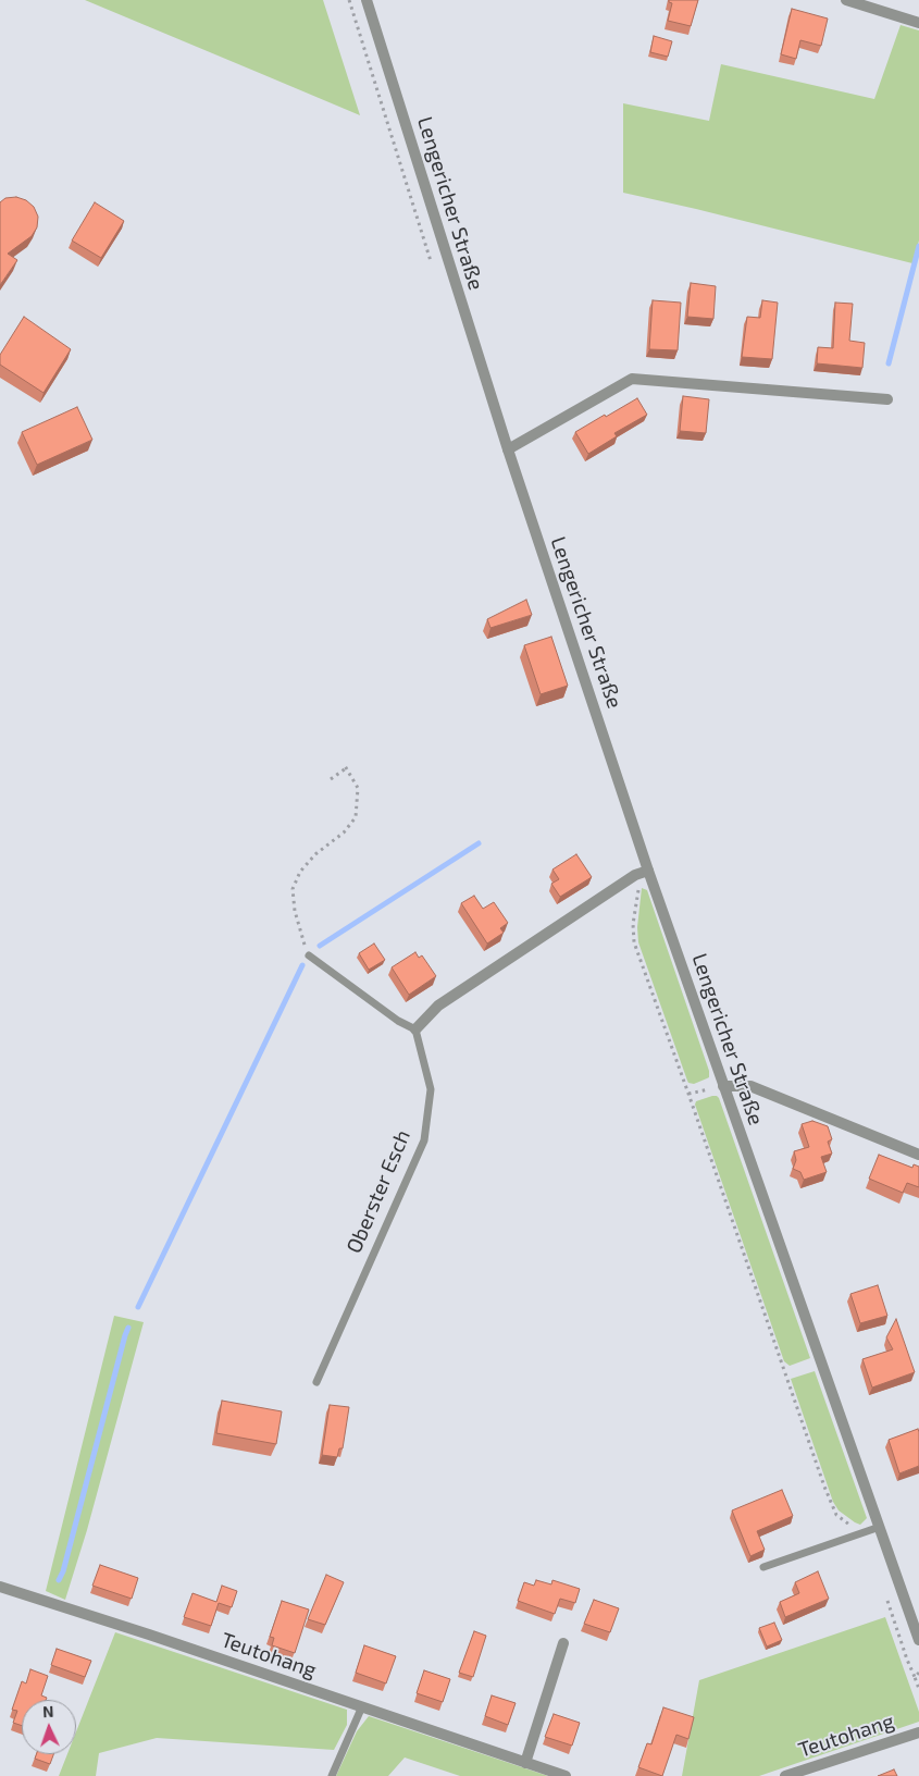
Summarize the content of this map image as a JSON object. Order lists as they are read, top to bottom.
{
  "streets": {
    "street": ["Lengericher Straße", "Teutohang"],
    "lane": ["Oberster Esch"]
  },
  "north": "top"
}
